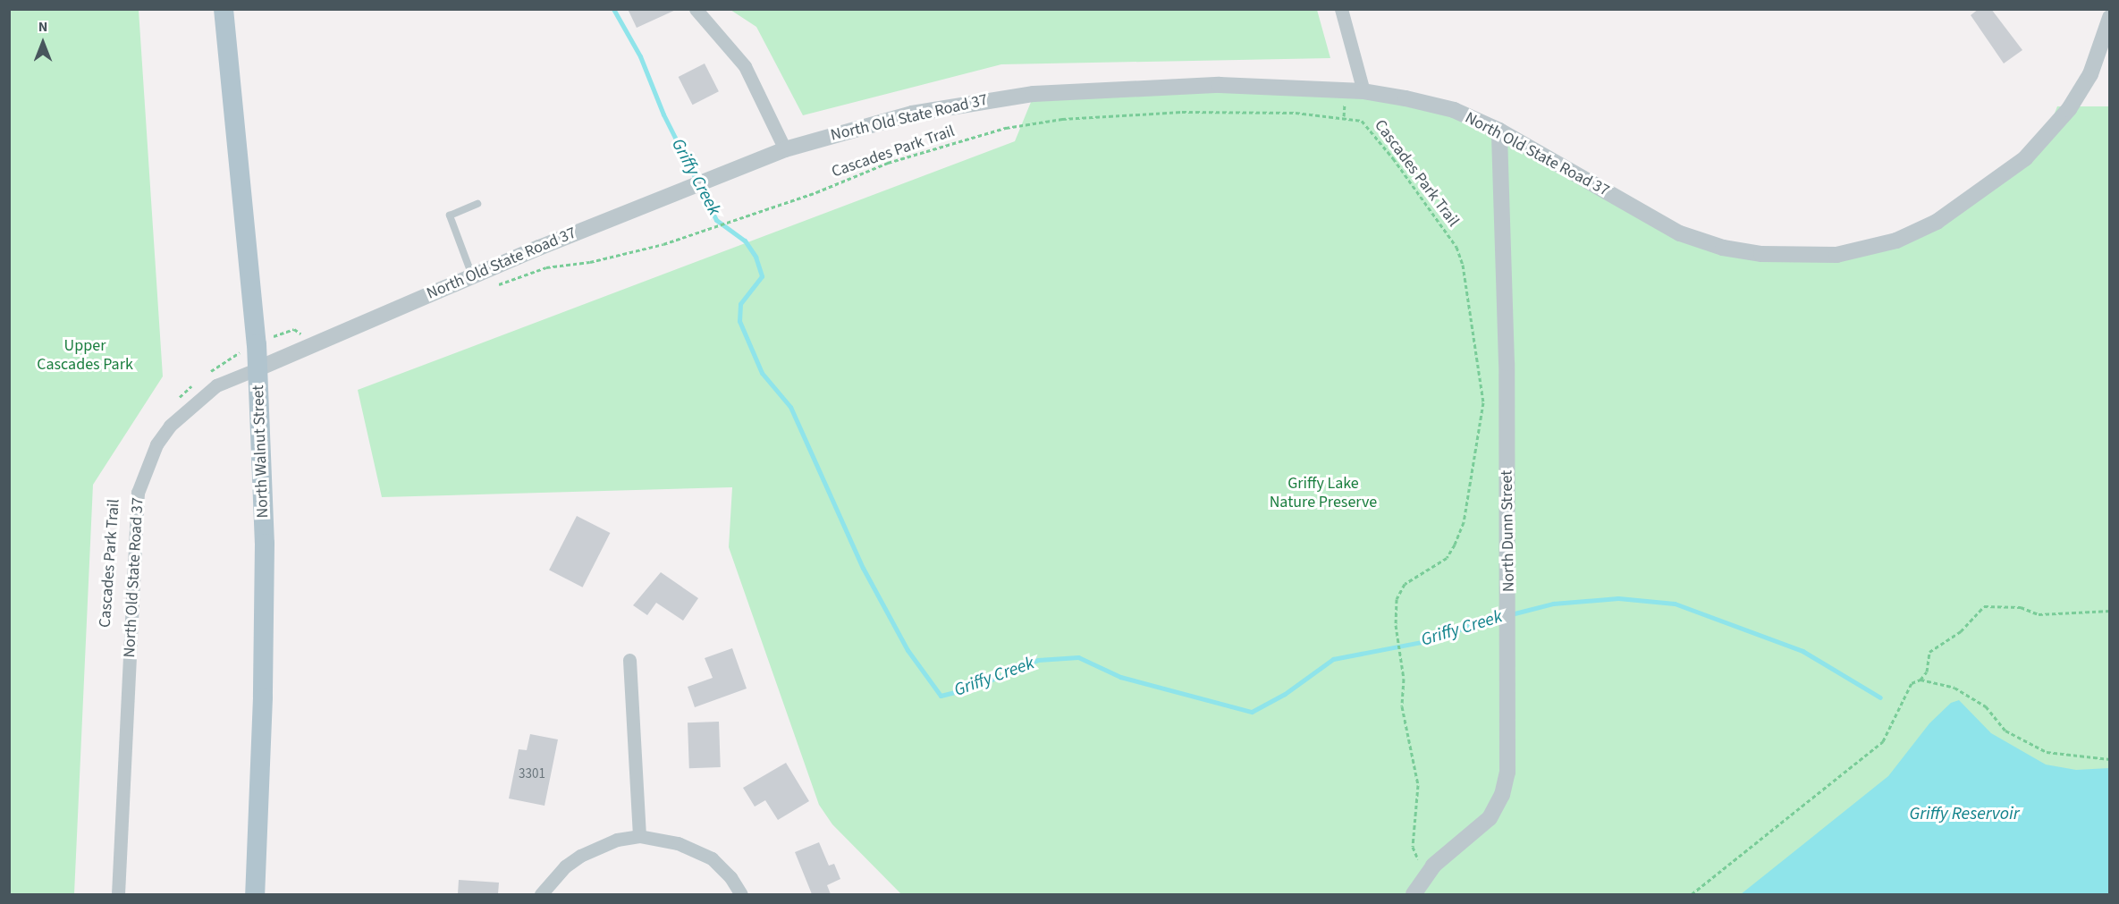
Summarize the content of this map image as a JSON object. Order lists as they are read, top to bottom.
{
  "streets": {
    "main road": ["North Walnut Street"],
    "street": ["North Old State Road 37", "North Dunn Street"],
    "path": ["Cascades Park Trail"]
  },
  "crossings": [
    ["North Old State Road 37", "North Walnut Street"],
    ["North Old State Road 37", "North Dunn Street"],
    ["Cascades Park Trail", "North Dunn Street"]
  ],
  "water": ["Griffy Creek", "Griffy Reservoir"],
  "parks": ["Upper Cascades Park", "Griffy Lake Nature Preserve"],
  "house_numbers": ["3301"],
  "north": "top"
}
